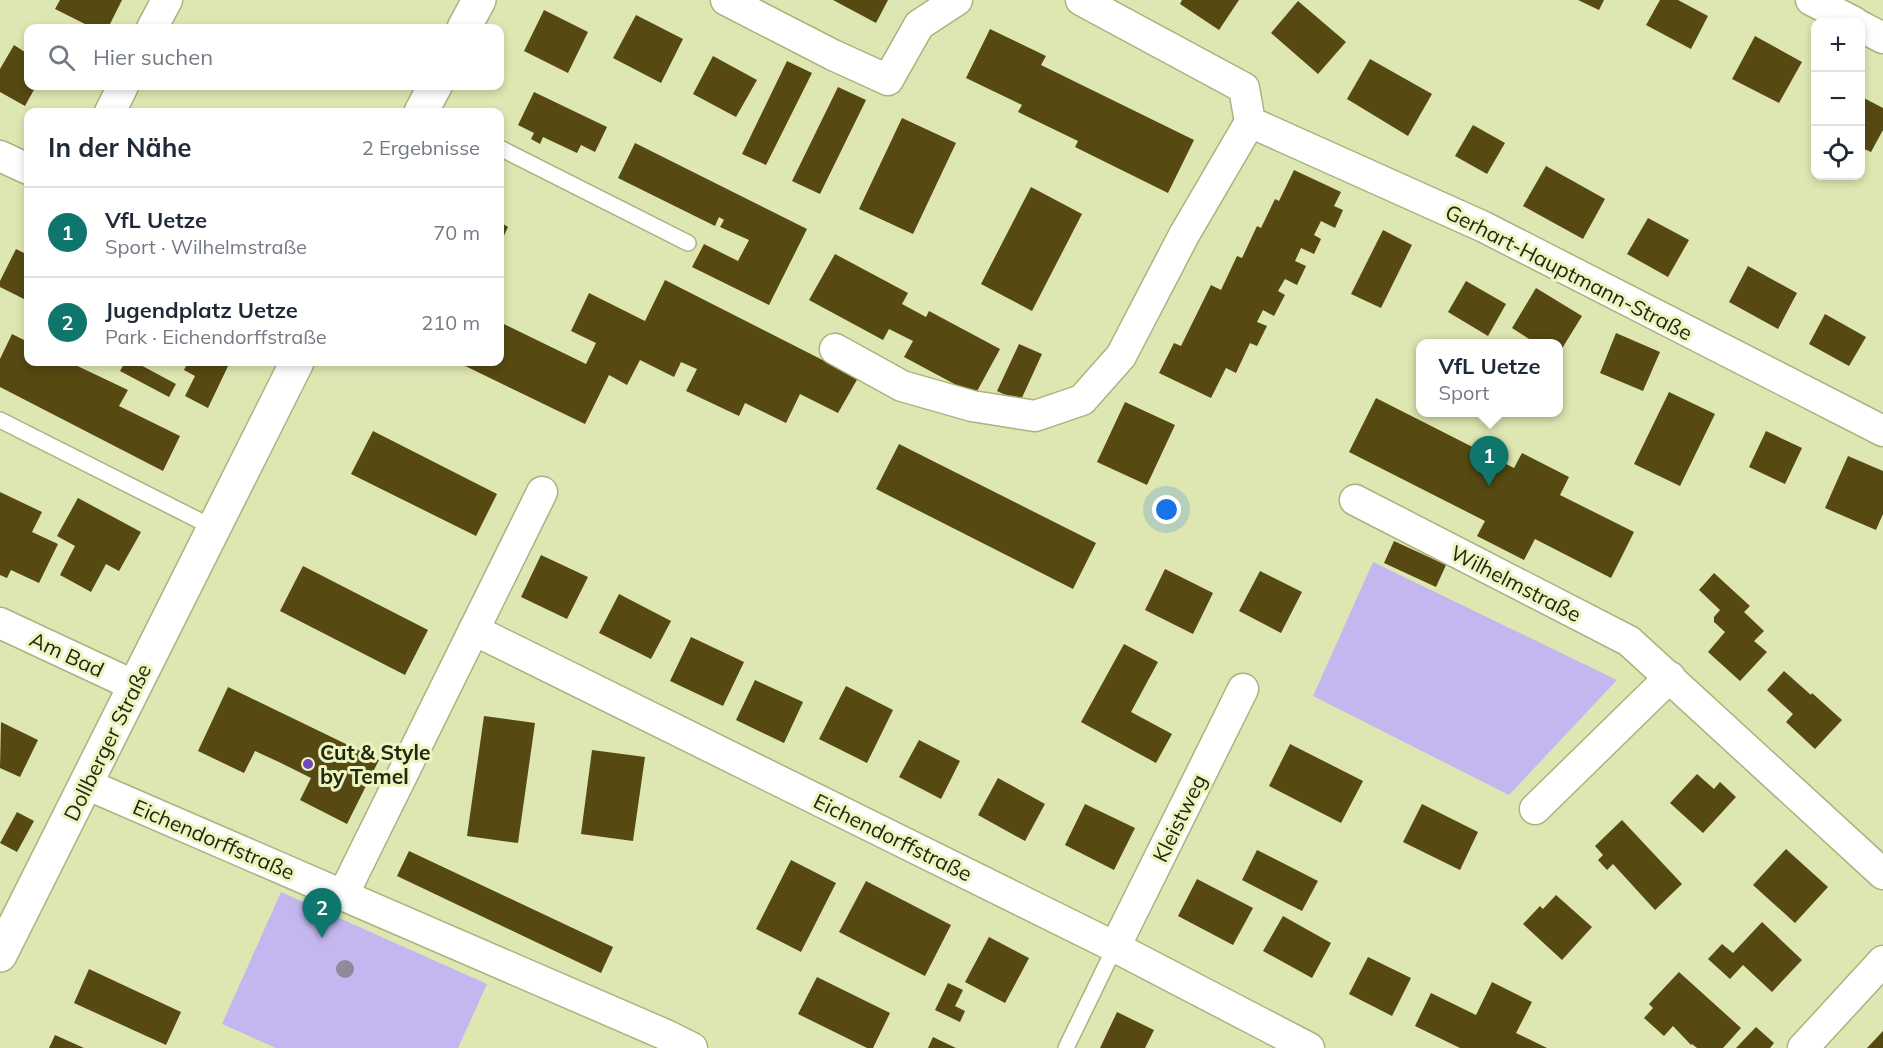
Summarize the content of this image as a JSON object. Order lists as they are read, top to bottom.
{
  "streets": {
    "main road": ["Dollberger Straße"],
    "street": [
      "Gerhart-Hauptmann-Straße",
      "Wilhelmstraße",
      "Am Bad",
      "Kleistweg",
      "Eichendorffstraße"
    ]
  },
  "crossings": [
    ["Am Bad", "Dollberger Straße"],
    ["Dollberger Straße", "Eichendorffstraße"],
    ["Kleistweg", "Eichendorffstraße"]
  ],
  "places": ["Cut & Style by Temel"],
  "page": {
    "map_buttons": ["+", "−"],
    "search": "Hier suchen",
    "heading": ["In der Nähe", "2 Ergebnisse"],
    "list": [
      {
        "mark": "1",
        "name": "VfL Uetze",
        "note": "Sport · Wilhelmstraße",
        "value": "70 m"
      },
      {
        "mark": "2",
        "name": "Jugendplatz Uetze",
        "note": "Park · Eichendorffstraße",
        "value": "210 m"
      }
    ],
    "popup": ["VfL Uetze", "Sport"],
    "pins": ["1", "2"]
  }
}
